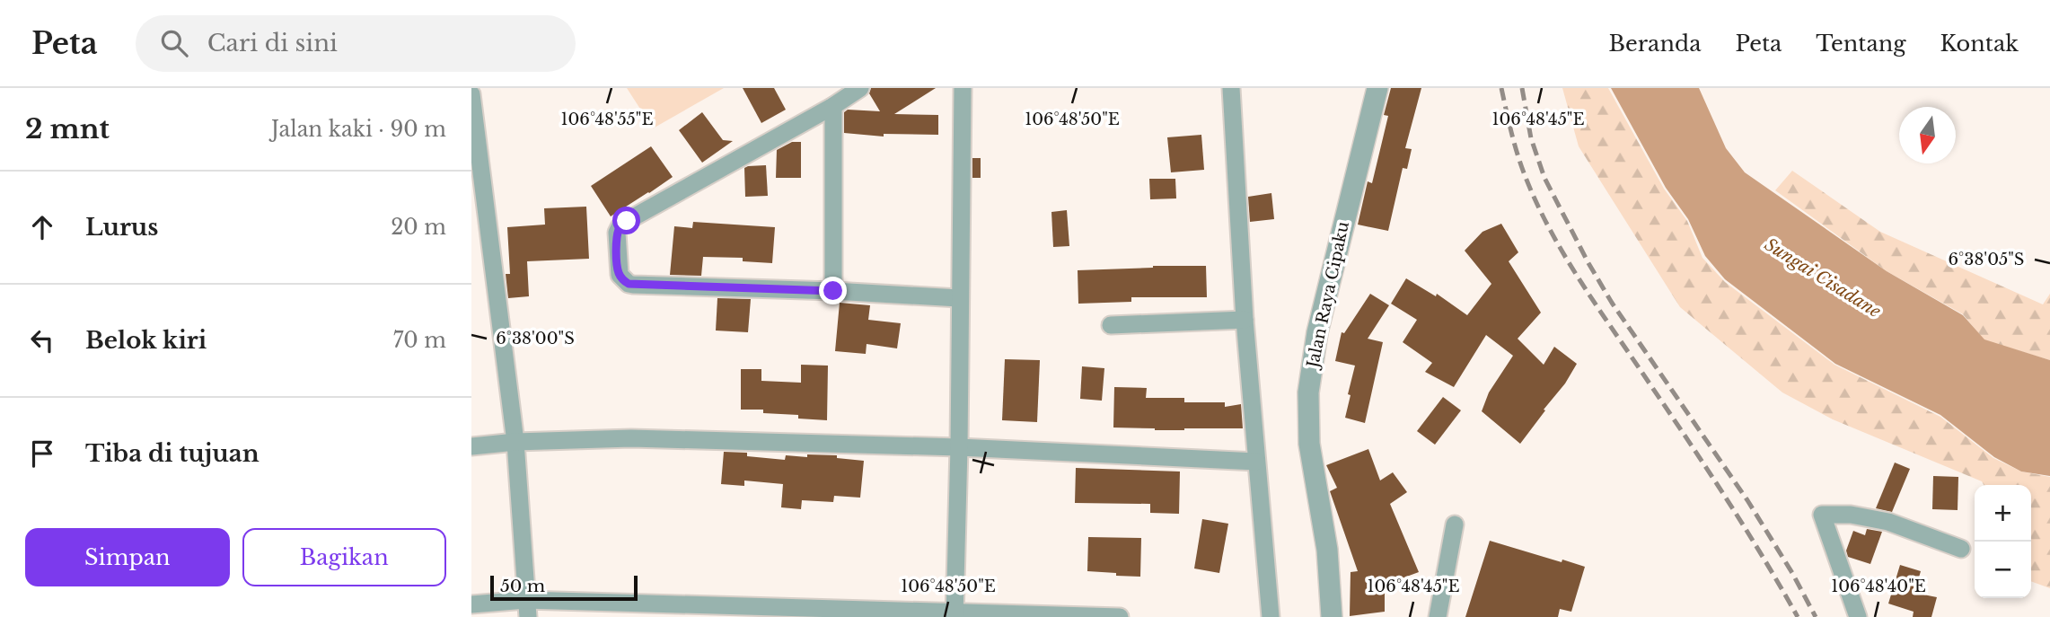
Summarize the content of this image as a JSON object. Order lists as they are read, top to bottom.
{
  "streets": {
    "street": ["Jalan Raya Cipaku"]
  },
  "water": ["Sungai Cisadane"],
  "scale_bar": "50 m",
  "north": "bottom",
  "page": {
    "header": "Peta",
    "search": "Cari di sini",
    "nav": [
      "Beranda",
      "Peta",
      "Tentang",
      "Kontak"
    ],
    "heading": ["2 mnt", "Jalan kaki · 90 m"],
    "list": [
      ["Lurus", "20 m"],
      ["Belok kiri", "70 m"],
      "Tiba di tujuan"
    ],
    "map_buttons": ["+", "−"],
    "buttons": ["Simpan", "Bagikan"],
    "scale": "50 m"
  },
  "coordinates": [
    "106°48'55\"E",
    "106°48'50\"E",
    "106°48'45\"E",
    "6°38'05\"S",
    "6°38'00\"S",
    "106°48'40\"E"
  ]
}
